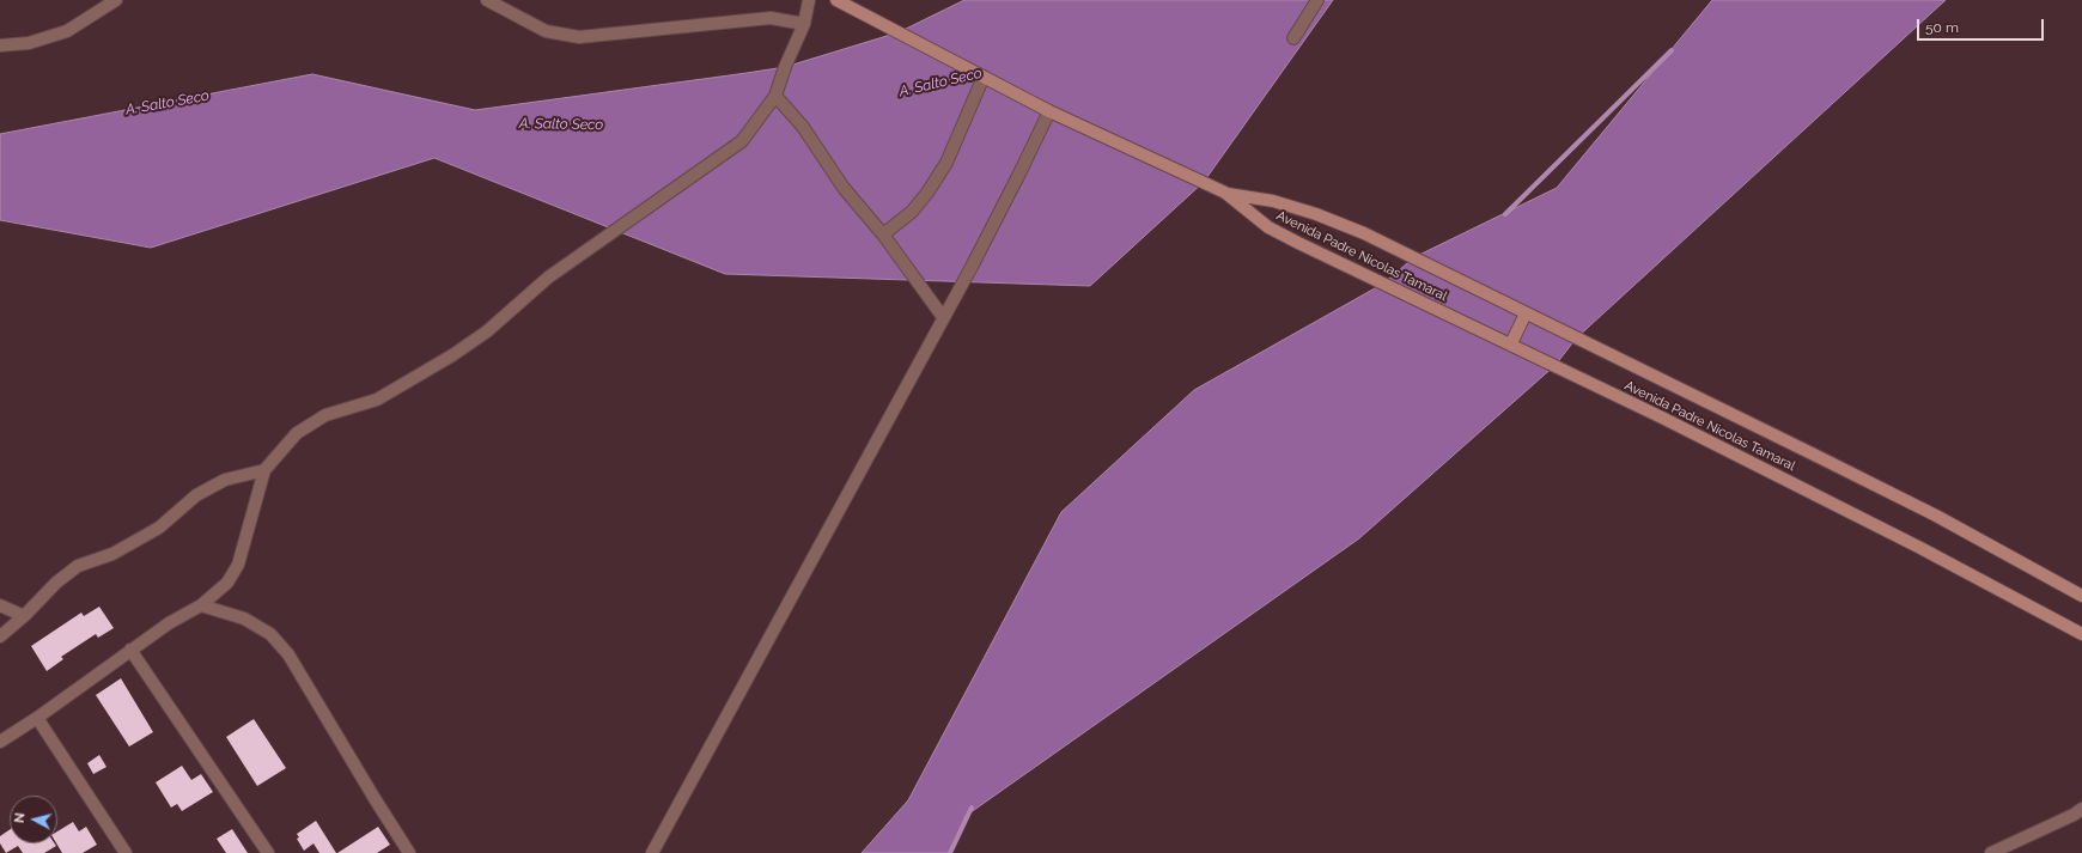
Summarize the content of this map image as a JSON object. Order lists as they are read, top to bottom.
{
  "streets": {
    "street": ["Avenida Padre Nicolas Tamaral"]
  },
  "water": ["A. Salto Seco"],
  "scale_bar": "50 m",
  "north": "left"
}
